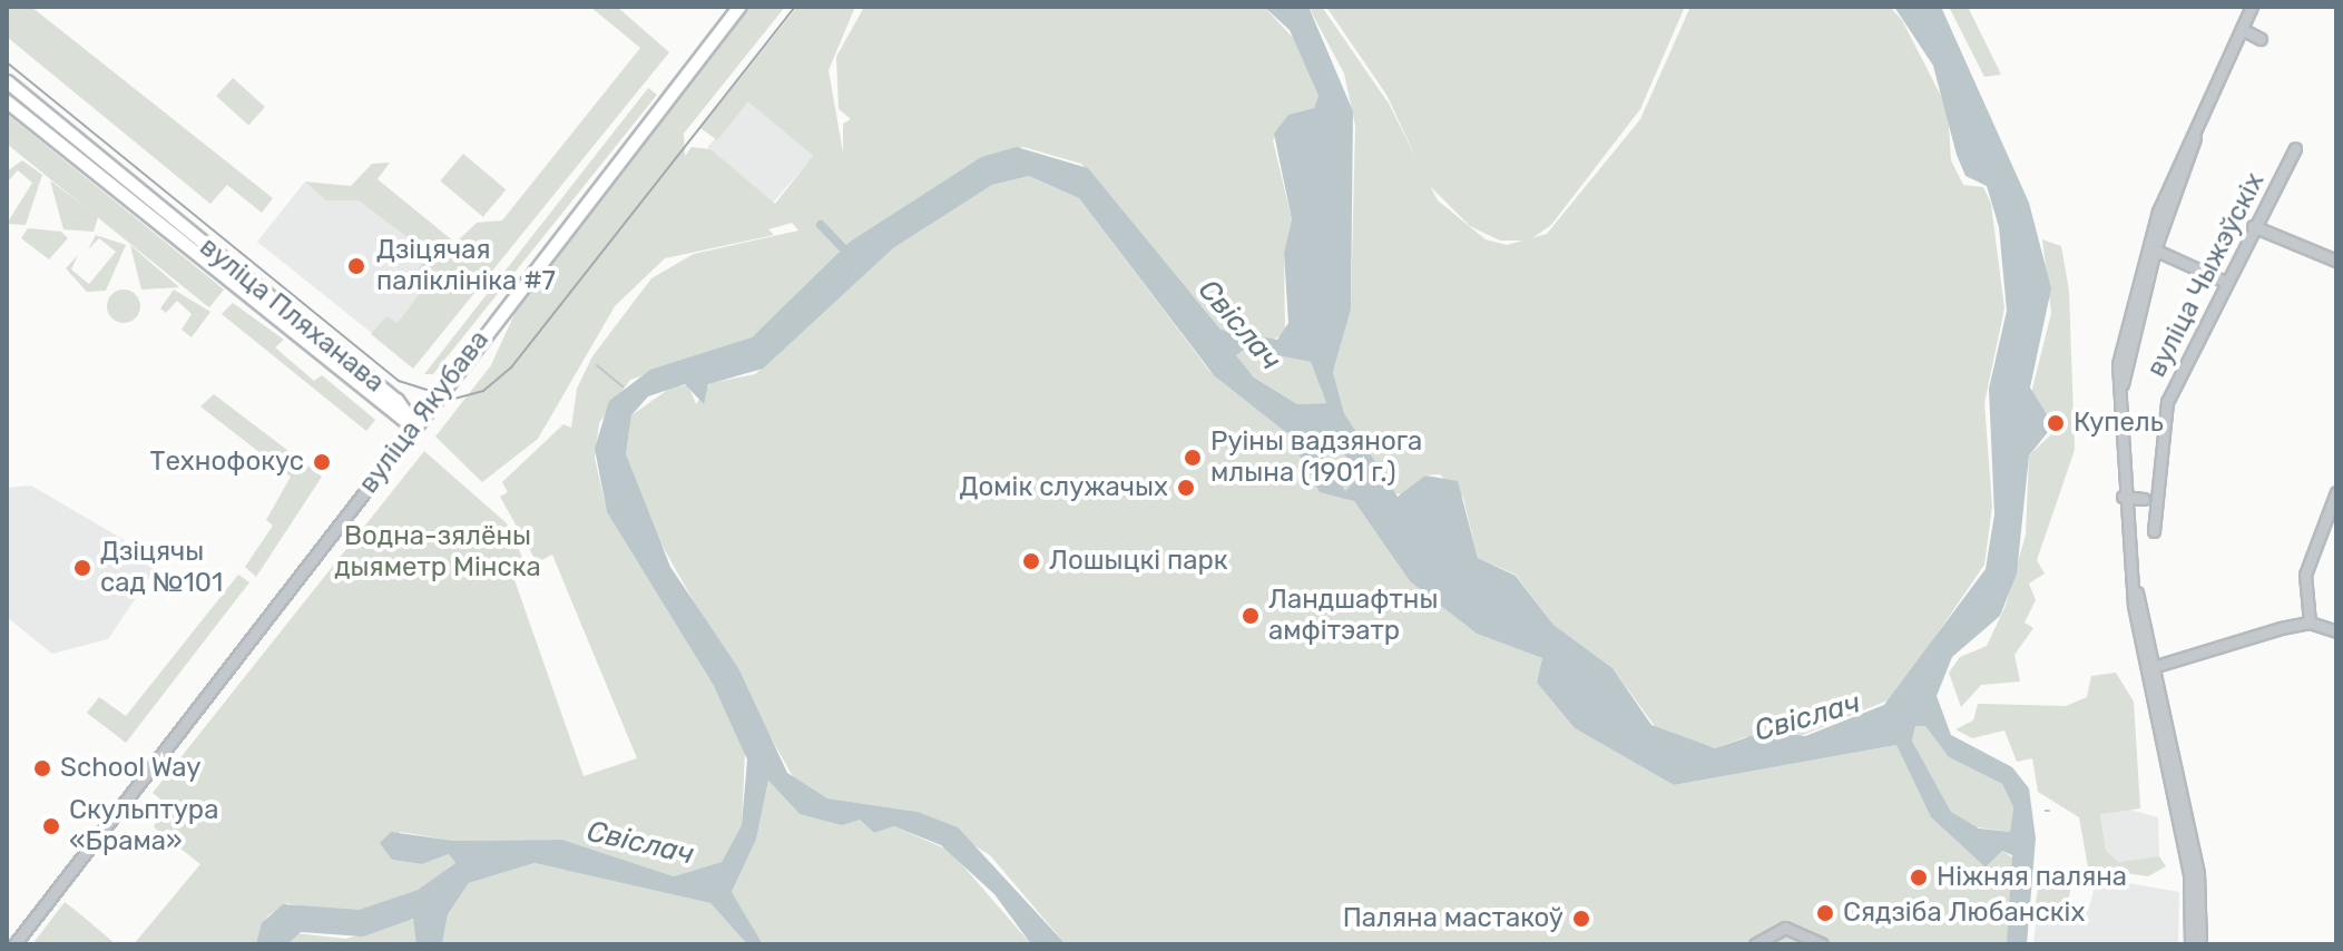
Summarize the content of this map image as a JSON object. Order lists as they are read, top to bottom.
{
  "streets": {
    "main road": ["вуліца Пляханава", "вуліца Якубава"],
    "street": ["вуліца Чыжэўскіх"]
  },
  "crossings": [
    ["вуліца Пляханава", "вуліца Якубава"]
  ],
  "water": ["Свіслач"],
  "parks": ["Водна-зялёны дыяметр Мінска"],
  "places": [
    "Дзіцячая паліклініка #7",
    "Купель",
    "Руіны вадзянога млына (1901 г.)",
    "Технофокус",
    "Домік служачых",
    "Лошыцкі парк",
    "Дзіцячы сад №101",
    "Ландшафтны амфітэатр",
    "School Way",
    "Скульптура «Брама»",
    "Ніжняя паляна",
    "Сядзіба Любанскіх",
    "Паляна мастакоў"
  ]
}
